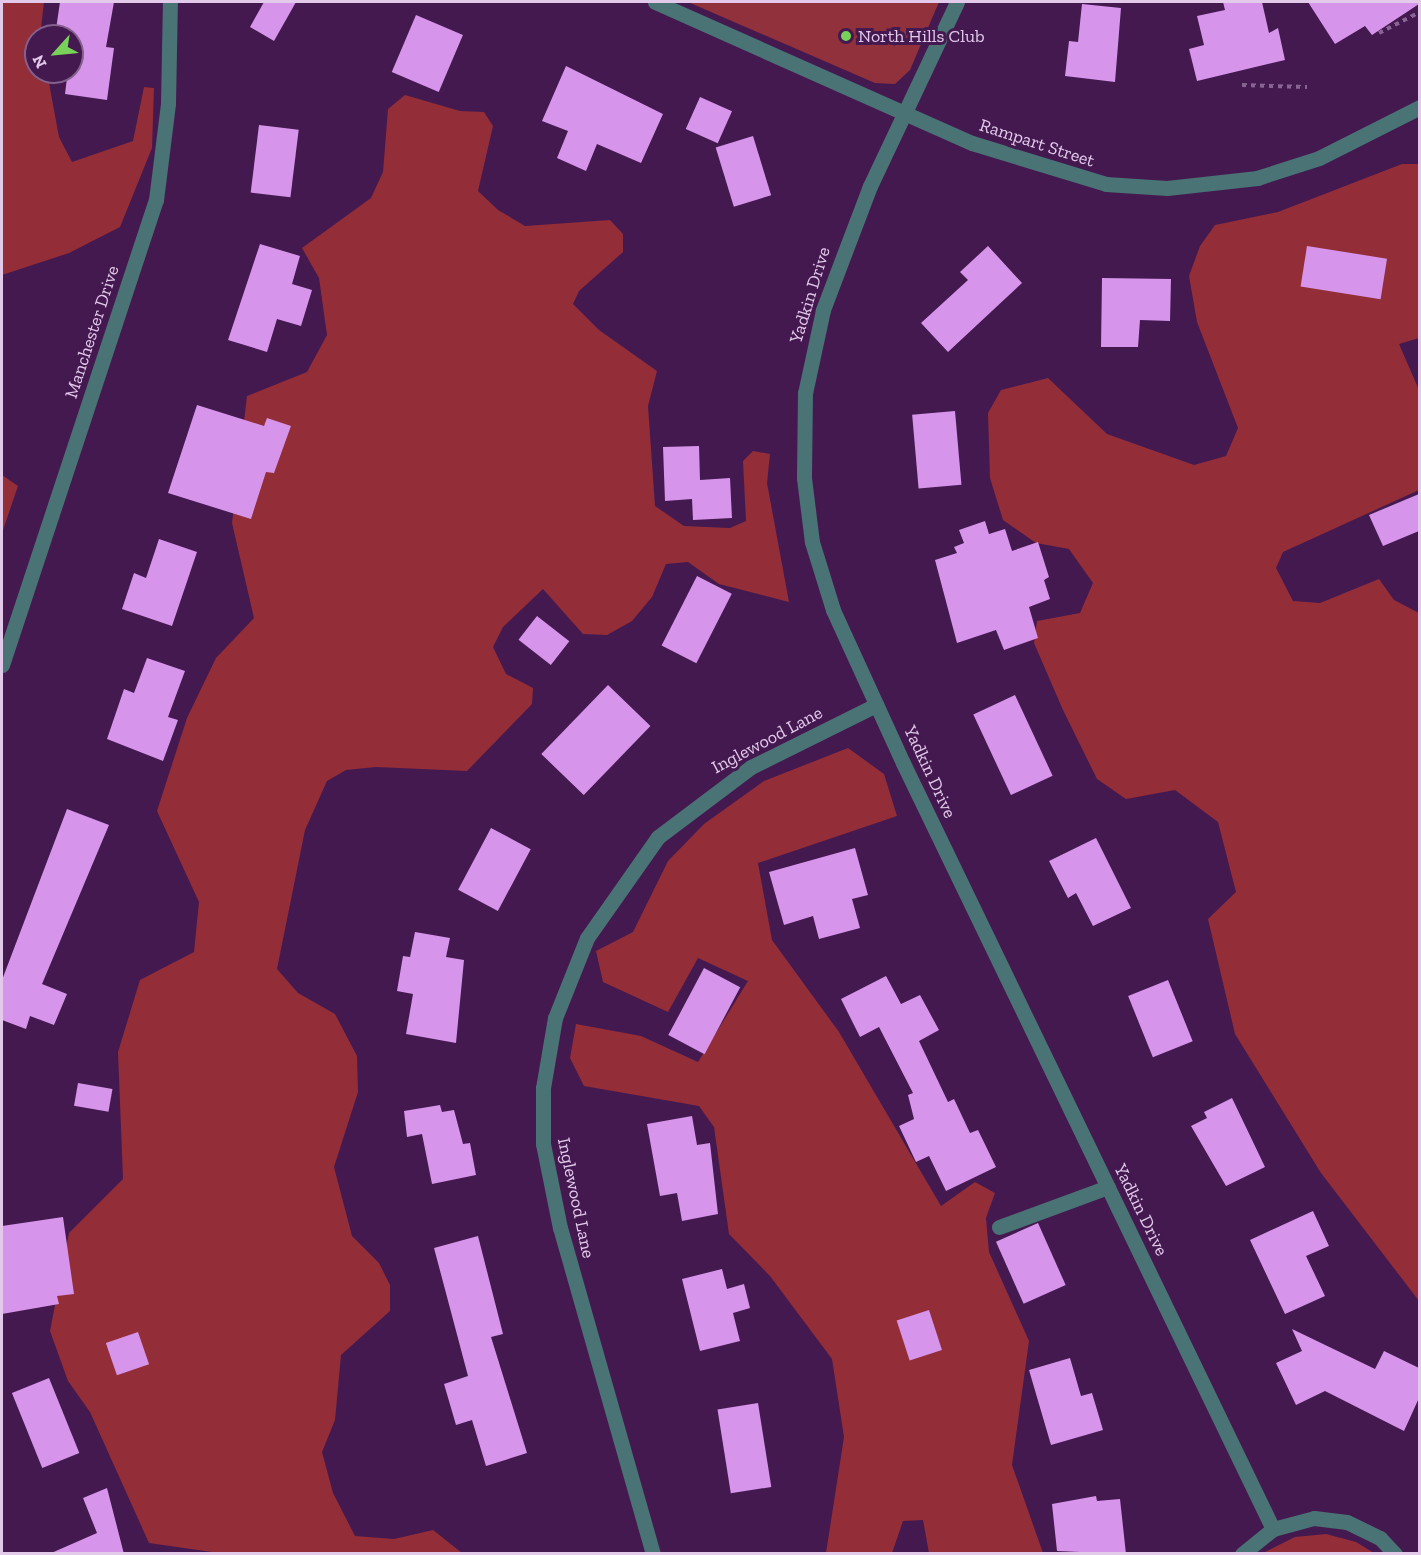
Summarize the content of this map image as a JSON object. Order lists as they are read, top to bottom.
{
  "streets": {
    "street": [
      "Rampart Street",
      "Yadkin Drive",
      "Manchester Drive",
      "Inglewood Lane"
    ]
  },
  "crossings": [
    ["Rampart Street", "Yadkin Drive"],
    ["Yadkin Drive", "Inglewood Lane"]
  ],
  "places": ["North Hills Club"],
  "north": "bottom left"
}
